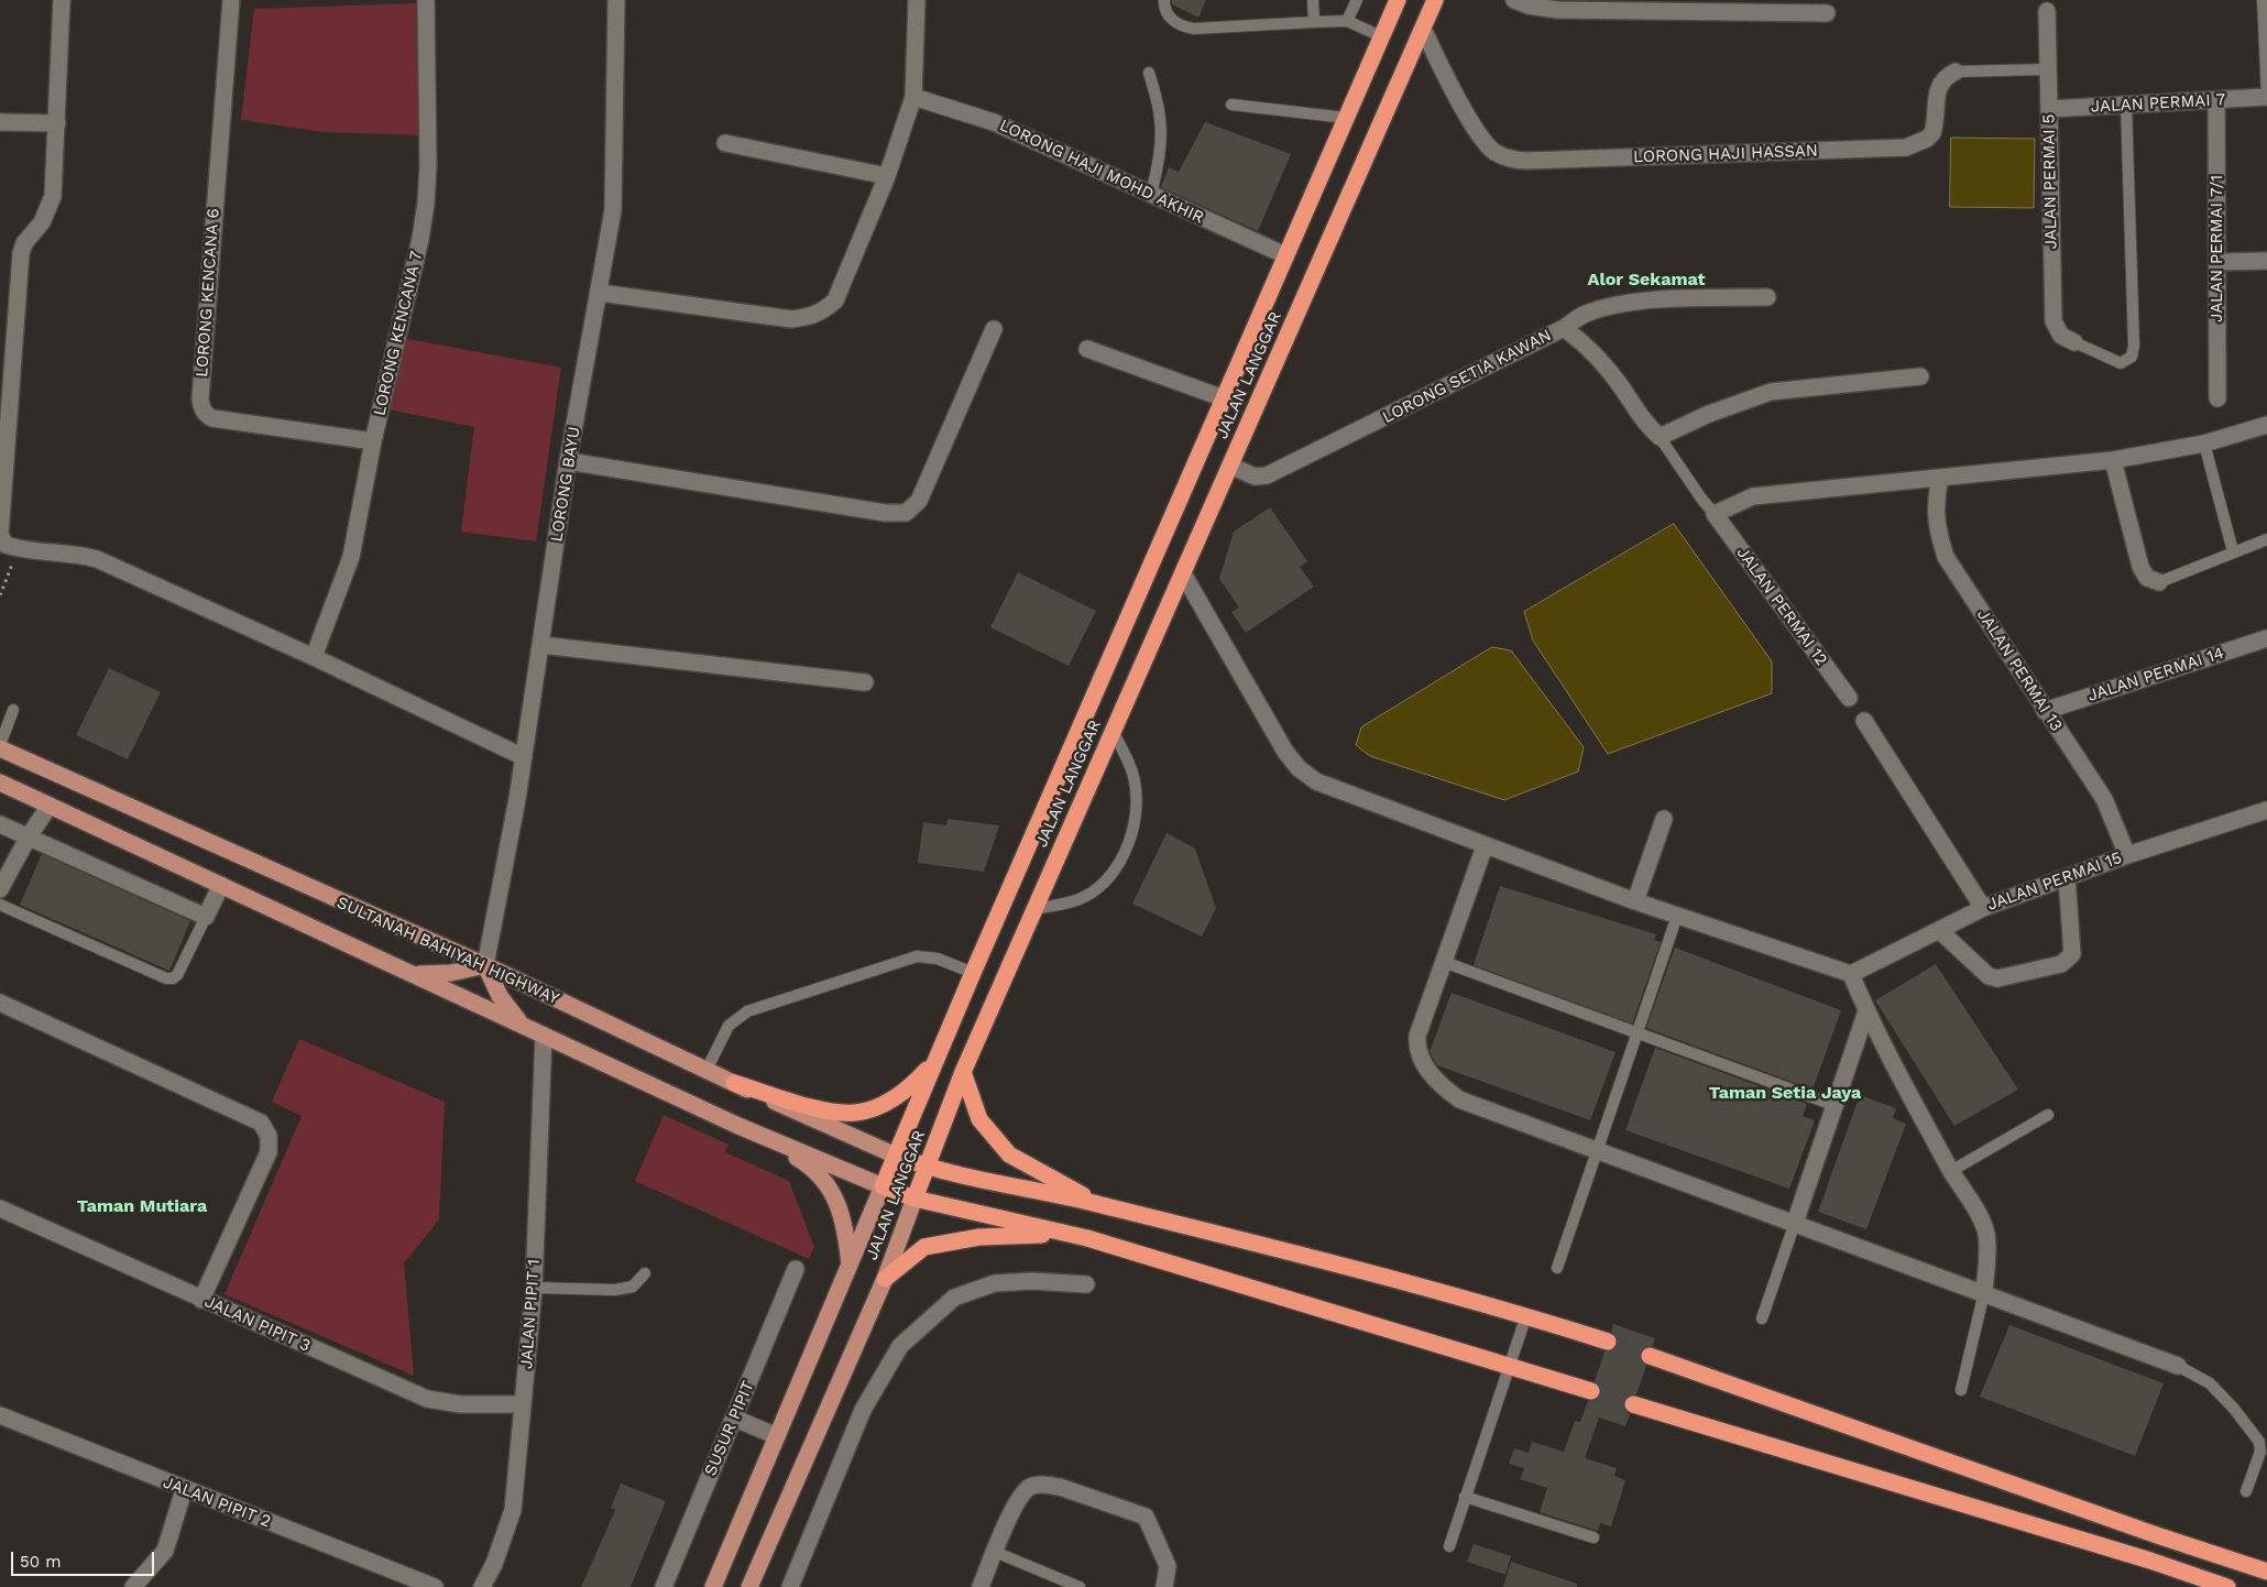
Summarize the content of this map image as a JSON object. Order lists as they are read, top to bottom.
{
  "streets": {
    "highway": ["JALAN LANGGAR"],
    "main road": ["SULTANAH BAHIYAH HIGHWAY"],
    "street": [
      "JALAN PERMAI 7",
      "LORONG HAJI HASSAN",
      "LORONG HAJI MOHD AKHIR",
      "JALAN PERMAI 5",
      "JALAN PERMAI 7/1",
      "LORONG KENCANA 6",
      "LORONG KENCANA 7",
      "LORONG SETIA KAWAN",
      "LORONG BAYU",
      "JALAN PERMAI 12",
      "JALAN PERMAI 13",
      "JALAN PERMAI 14",
      "JALAN PERMAI 15",
      "JALAN PIPIT 1",
      "JALAN PIPIT 3",
      "SUSUR PIPIT",
      "JALAN PIPIT 2"
    ]
  },
  "crossings": [
    ["JALAN PERMAI 7", "JALAN PERMAI 5"],
    ["JALAN PERMAI 7", "JALAN PERMAI 7/1"],
    ["LORONG HAJI HASSAN", "JALAN PERMAI 5"],
    ["LORONG HAJI HASSAN", "JALAN LANGGAR"],
    ["LORONG HAJI MOHD AKHIR", "JALAN LANGGAR"],
    ["LORONG KENCANA 6", "LORONG KENCANA 7"],
    ["JALAN LANGGAR", "LORONG SETIA KAWAN"],
    ["JALAN LANGGAR", "SULTANAH BAHIYAH HIGHWAY"],
    ["LORONG BAYU", "SULTANAH BAHIYAH HIGHWAY"],
    ["JALAN PERMAI 13", "JALAN PERMAI 14"],
    ["JALAN PERMAI 13", "JALAN PERMAI 15"],
    ["SULTANAH BAHIYAH HIGHWAY", "JALAN PIPIT 1"],
    ["JALAN PIPIT 1", "JALAN PIPIT 3"]
  ],
  "districts": ["Alor Sekamat", "Taman Setia Jaya", "Taman Mutiara"],
  "scale_bar": "50 m"
}
